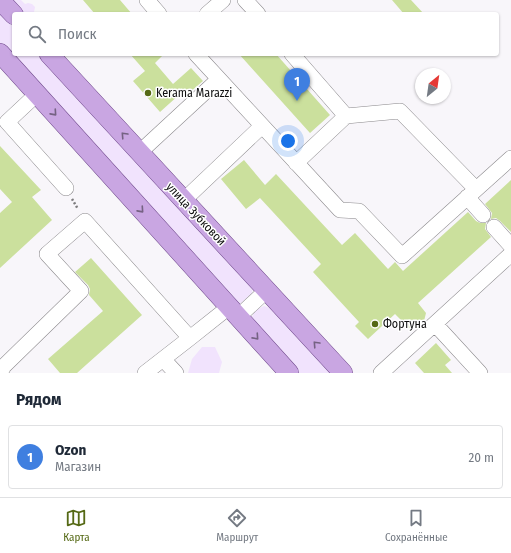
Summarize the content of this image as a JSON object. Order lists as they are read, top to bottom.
{
  "streets": {
    "main road": ["улица Зубковой"]
  },
  "places": ["Kerama Marazzi", "Фортуна"],
  "north": "top right",
  "page": {
    "search": "Поиск",
    "pins": "1",
    "heading": "Рядом",
    "list": [
      {
        "mark": "1",
        "name": "Ozon",
        "note": "Магазин",
        "value": "20 m"
      }
    ],
    "nav": ["Карта", "Маршрут", "Сохранённые"]
  }
}
